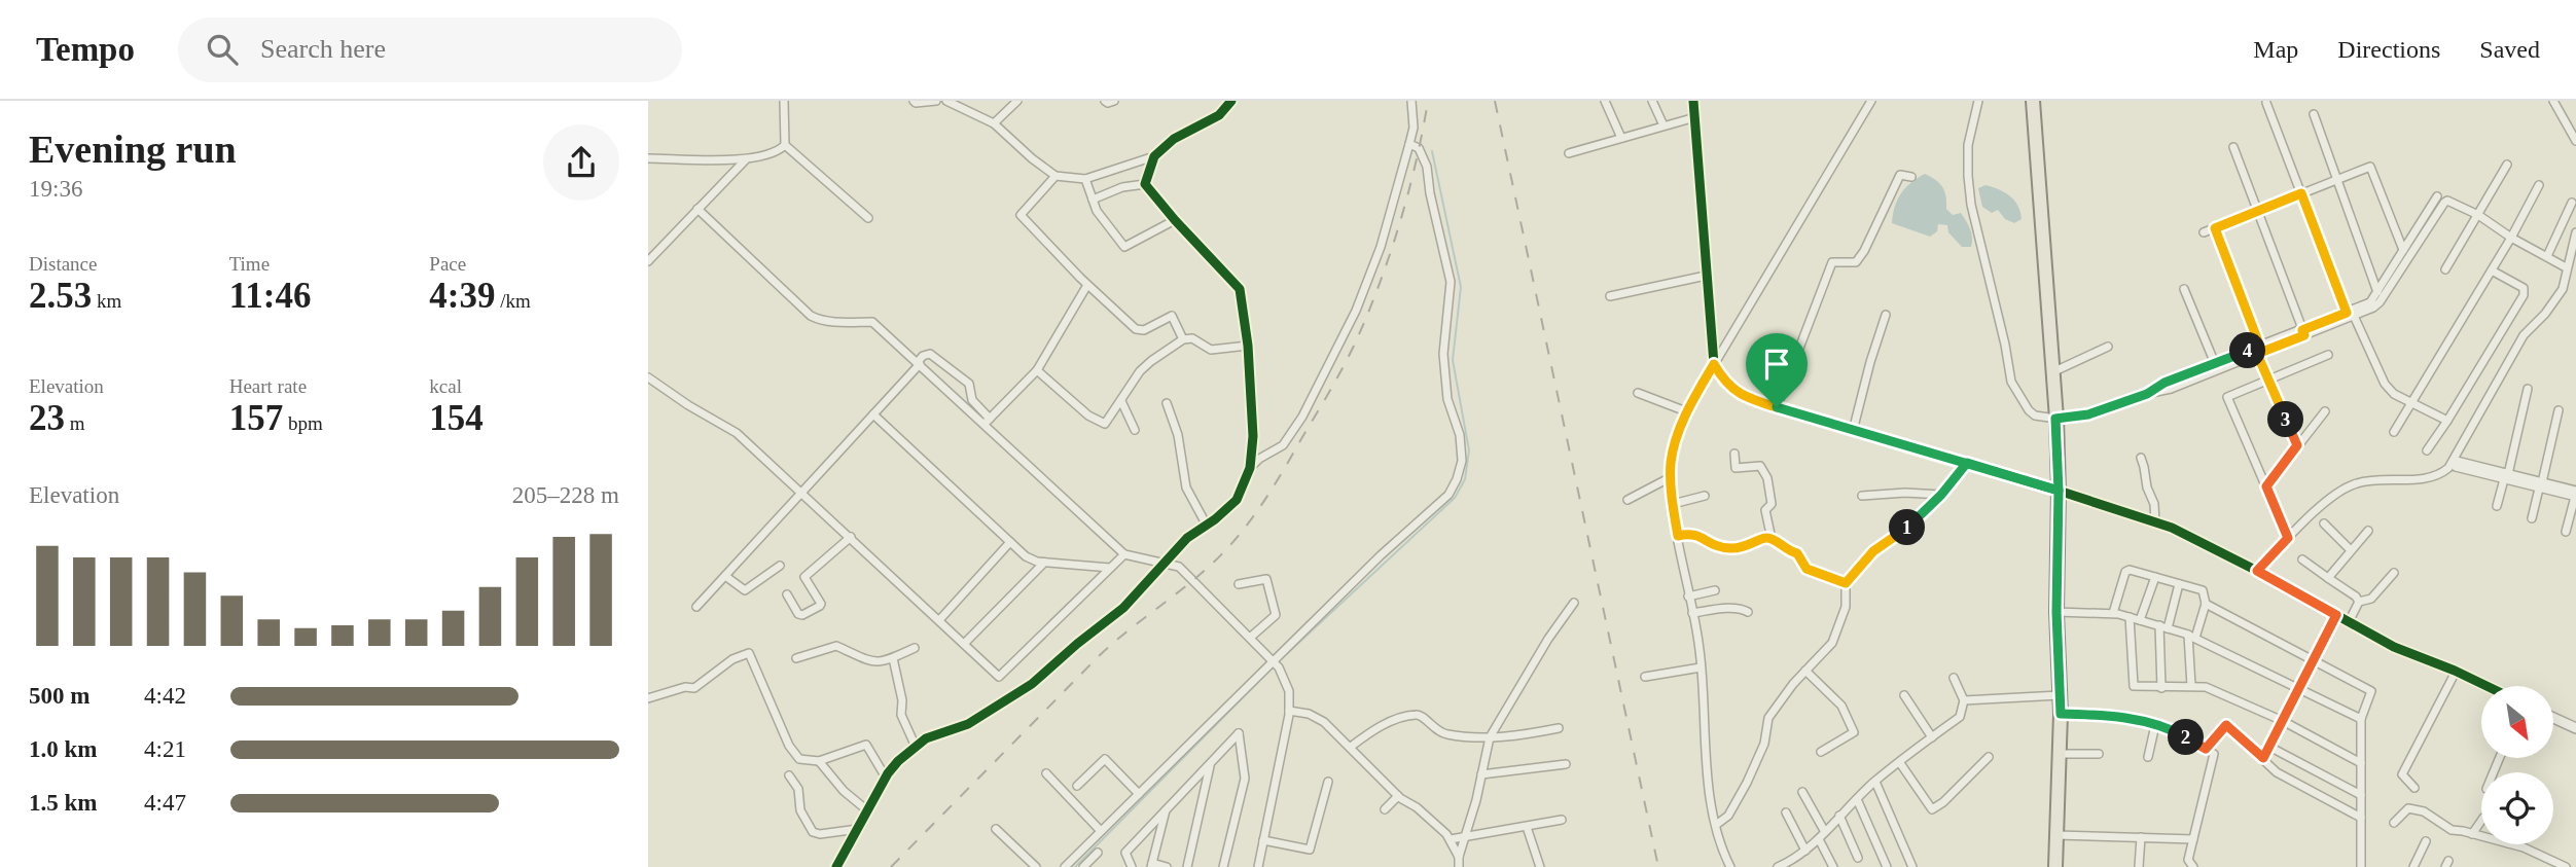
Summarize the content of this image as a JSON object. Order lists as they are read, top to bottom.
{
  "north": "bottom right",
  "page": {
    "header": "Tempo",
    "search": "Search here",
    "nav": ["Map", "Directions", "Saved"],
    "heading": ["Evening run", "19:36"],
    "stats": [
      ["Distance", "2.53 km"],
      ["Time", "11:46"],
      ["Pace", "4:39 /km"],
      ["Elevation", "23 m"],
      ["Heart rate", "157 bpm"],
      ["kcal", "154"]
    ],
    "pins": [
      "4",
      "3",
      "1",
      "2"
    ],
    "chart": ["Elevation", "205–228 m"],
    "list": [
      {
        "name": "500 m",
        "note": "4:42"
      },
      {
        "name": "1.0 km",
        "note": "4:21"
      },
      {
        "name": "1.5 km",
        "note": "4:47"
      }
    ]
  }
}
